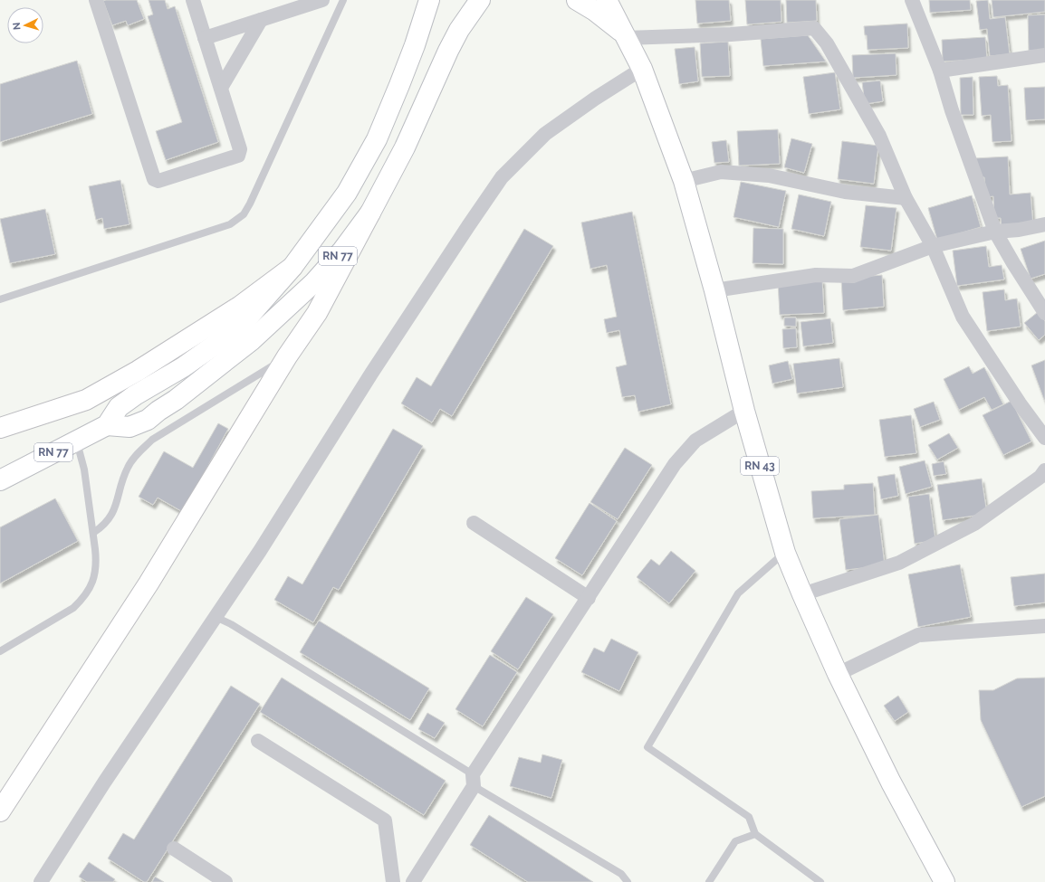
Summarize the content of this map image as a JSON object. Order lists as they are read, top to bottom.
{
  "streets": {
    "main road": ["RN 77", "RN 43"]
  },
  "north": "left"
}
